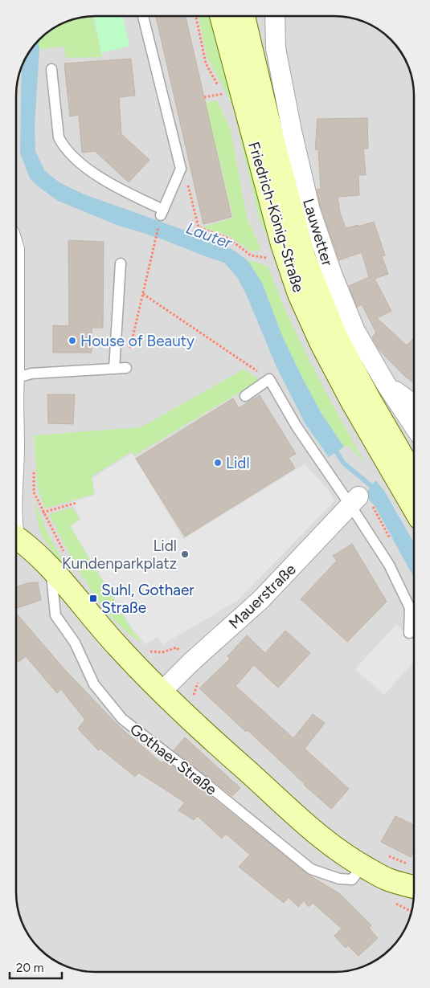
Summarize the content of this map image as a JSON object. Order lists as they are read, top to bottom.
{
  "streets": {
    "main road": ["Friedrich-König-Straße"],
    "street": ["Lauwetter", "Mauerstraße"],
    "lane": ["Gothaer Straße"]
  },
  "water": ["Lauter"],
  "places": {
    "other": ["House of Beauty", "Lidl", "Lidl Kundenparkplatz"],
    "transit": ["Suhl, Gothaer Straße"]
  },
  "scale_bar": "20 m"
}
